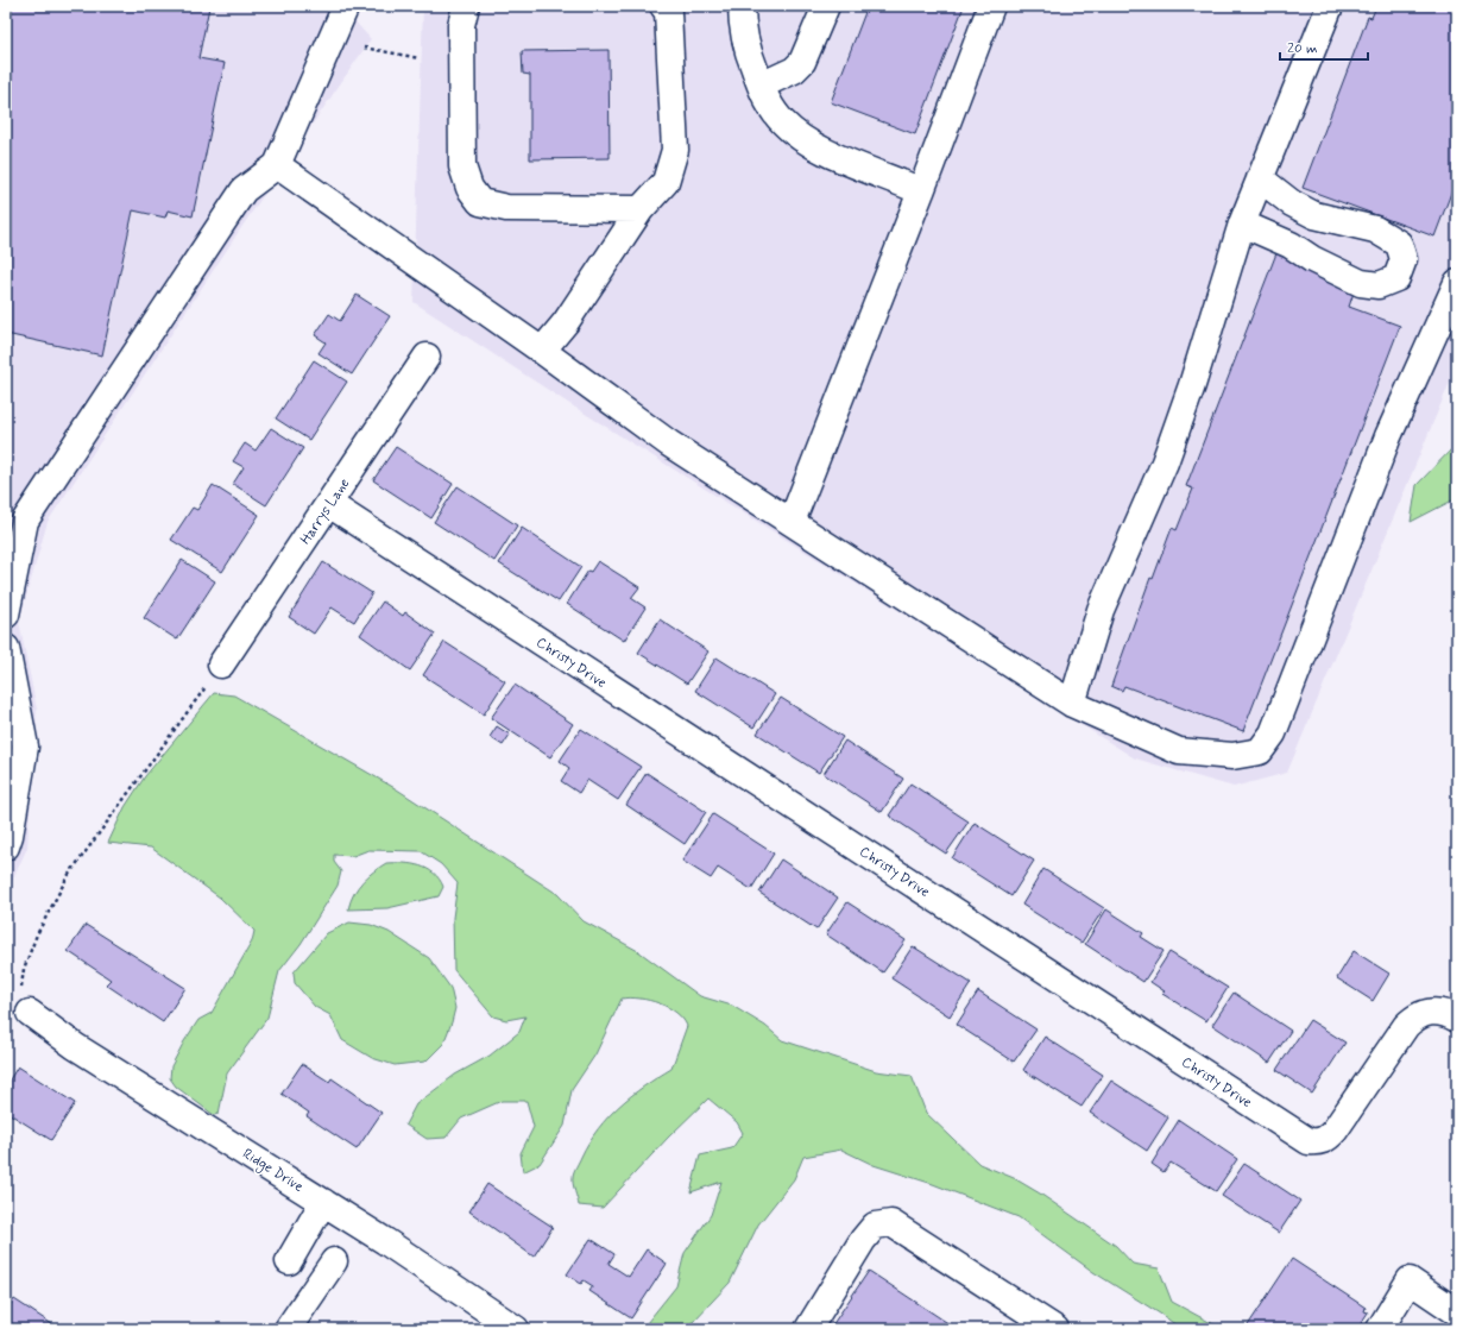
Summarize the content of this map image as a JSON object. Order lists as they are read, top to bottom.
{
  "streets": {
    "street": ["Harrys Lane", "Christy Drive", "Ridge Drive"]
  },
  "crossings": [
    ["Harrys Lane", "Christy Drive"]
  ],
  "scale_bar": "20 m"
}
